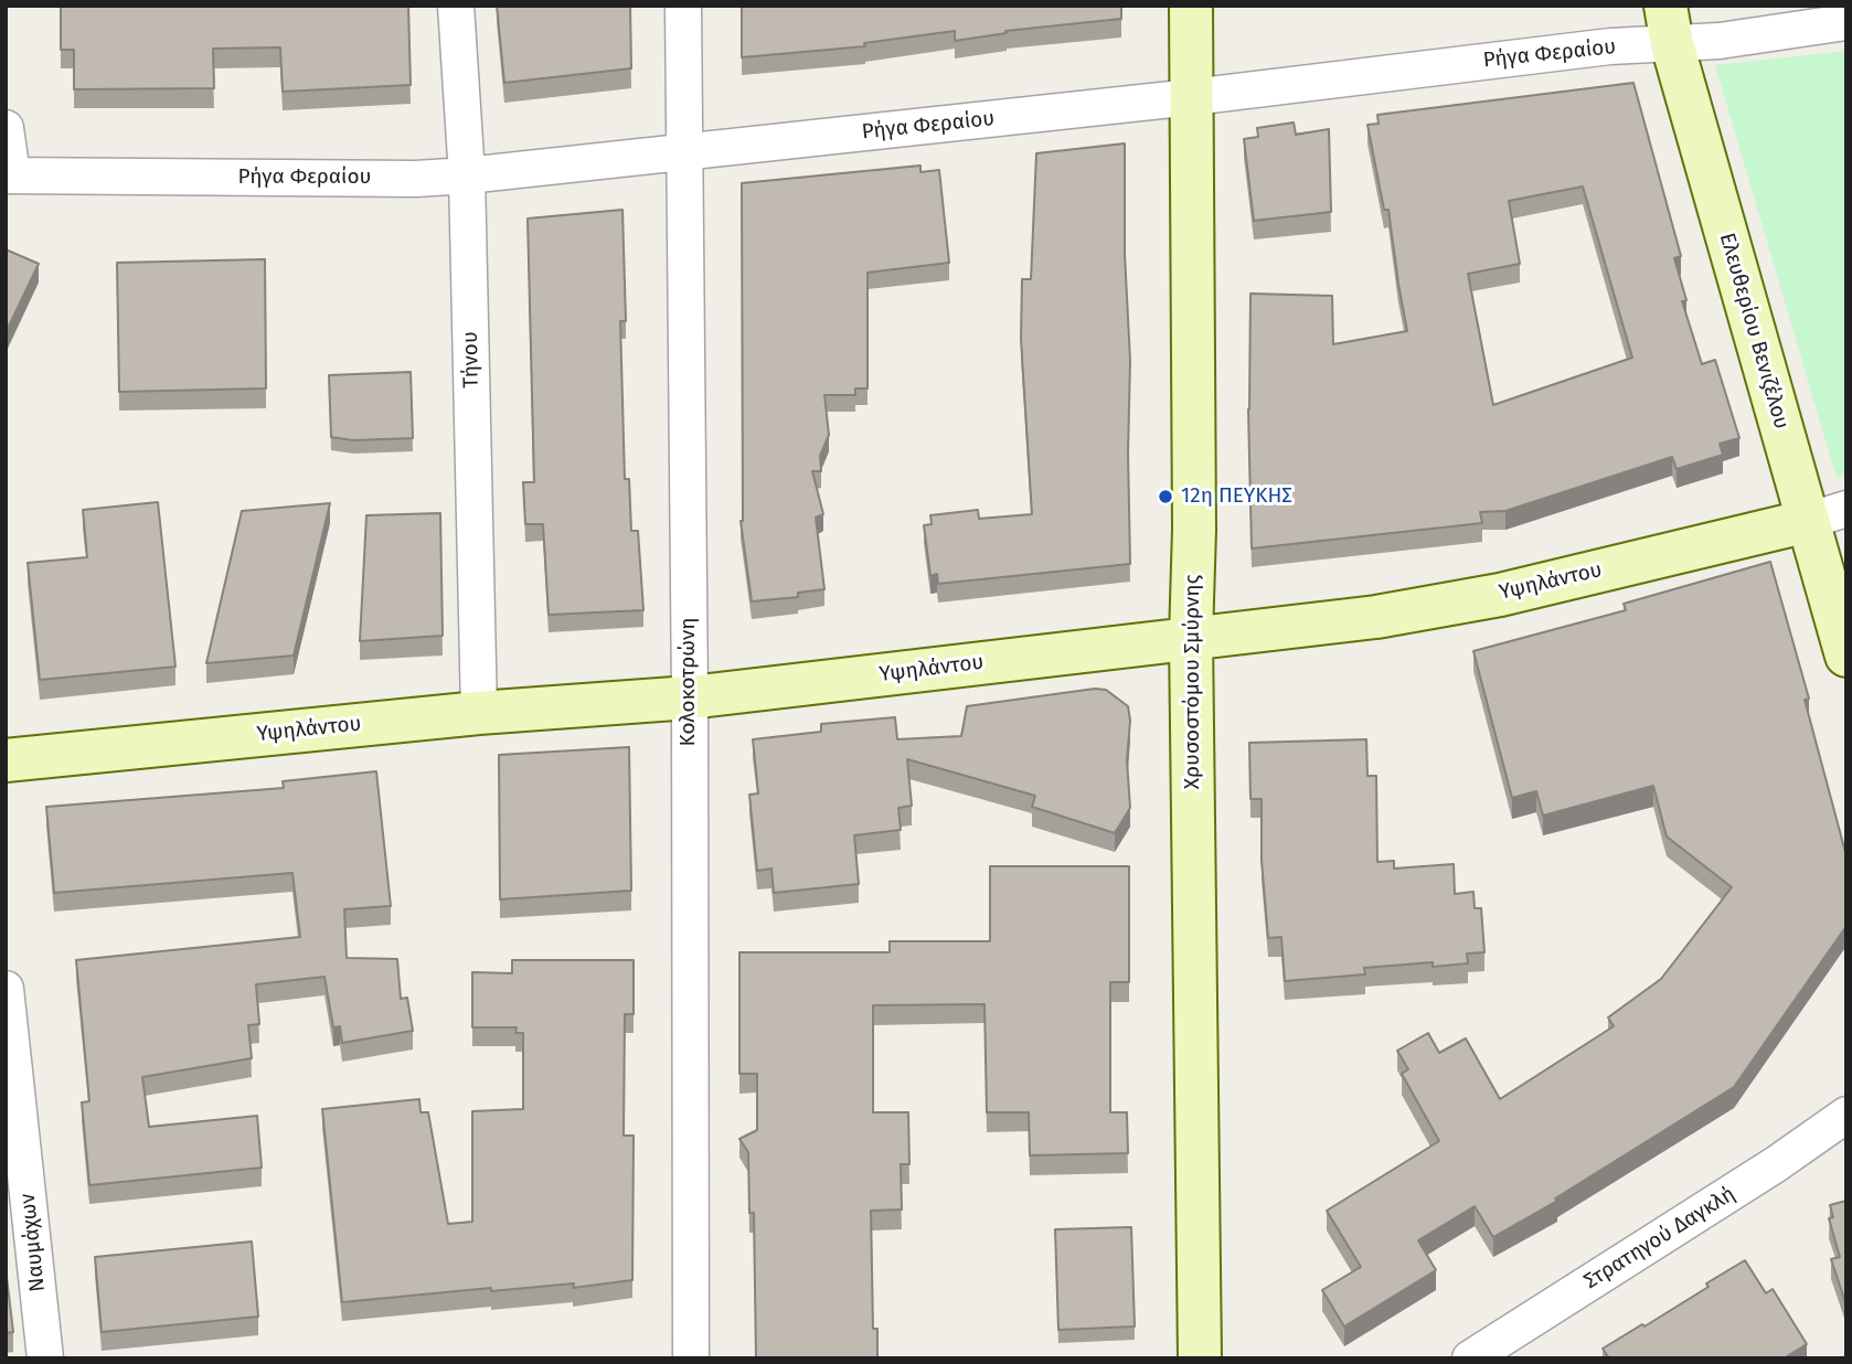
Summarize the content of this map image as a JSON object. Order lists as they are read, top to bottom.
{
  "streets": {
    "street": [
      "Ρήγα Φεραίου",
      "Ελευθερίου Βενιζέλου",
      "Τήνου",
      "Υψηλάντου",
      "Κολοκοτρώνη",
      "Χρυσοστόμου Σμύρνης",
      "Στρατηγού Δαγκλή",
      "Ναυμάχων"
    ]
  },
  "crossings": [
    ["Ρήγα Φεραίου", "Ελευθερίου Βενιζέλου"],
    ["Ρήγα Φεραίου", "Τήνου"],
    ["Ρήγα Φεραίου", "Κολοκοτρώνη"],
    ["Ρήγα Φεραίου", "Χρυσοστόμου Σμύρνης"],
    ["Ελευθερίου Βενιζέλου", "Υψηλάντου"],
    ["Τήνου", "Υψηλάντου"],
    ["Υψηλάντου", "Κολοκοτρώνη"],
    ["Υψηλάντου", "Χρυσοστόμου Σμύρνης"]
  ],
  "places": ["12η ΠΕΥΚΗΣ"]
}
